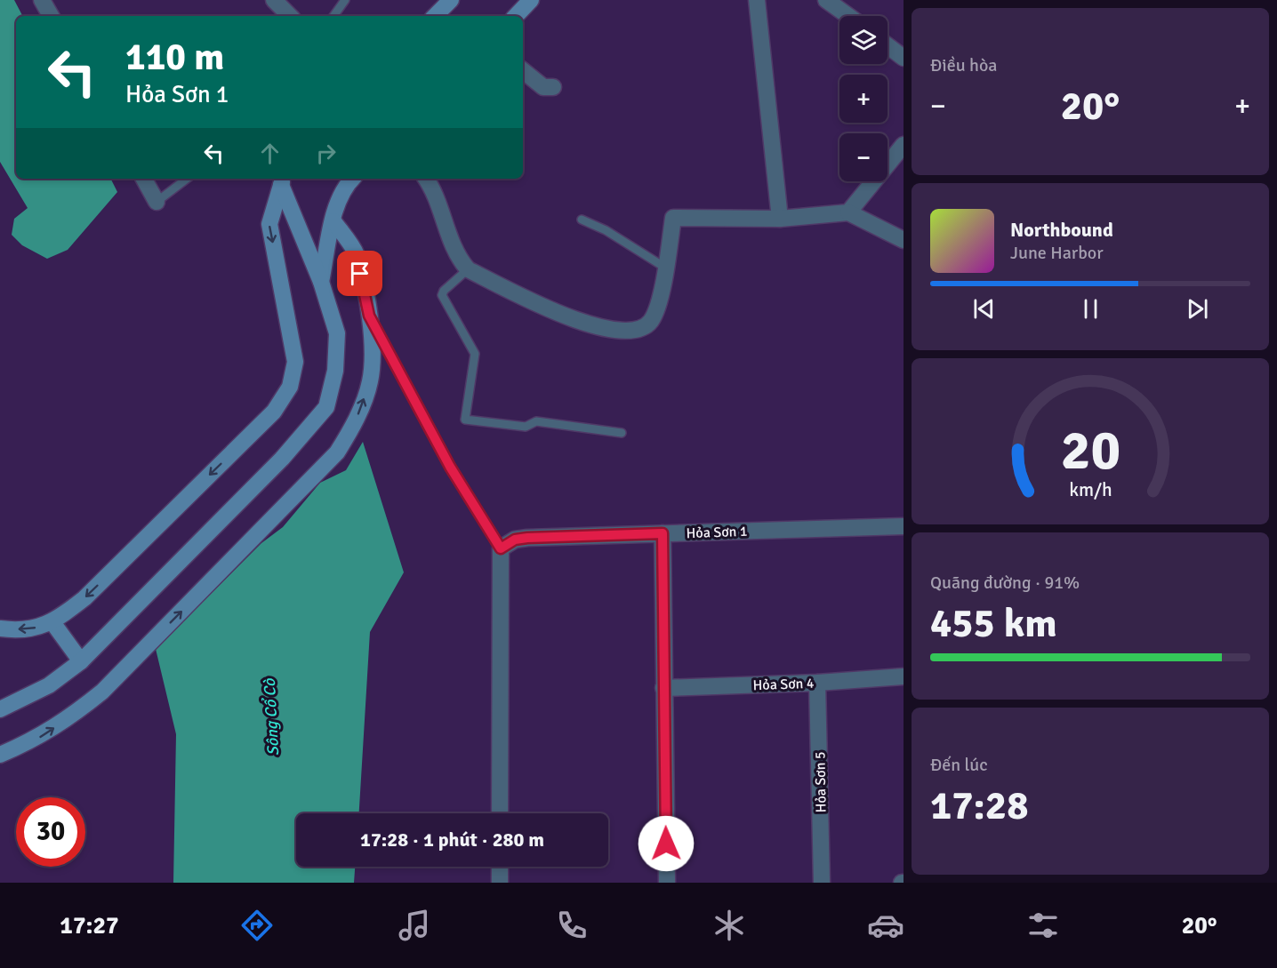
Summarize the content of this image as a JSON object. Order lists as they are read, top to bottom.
{
  "streets": {
    "street": ["Hỏa Sơn 1", "Hỏa Sơn 4", "Hỏa Sơn 5"]
  },
  "crossings": [
    ["Hỏa Sơn 4", "Hỏa Sơn 5"]
  ],
  "water": ["Sông Cổ Cò"],
  "page": {
    "tile": [
      "Điều hòa",
      ["Quãng đường · 91%", "455 km"],
      ["Đến lúc", "17:28"]
    ],
    "map_buttons": ["+", "−"],
    "turn": ["110 m", "Hỏa Sơn 1"],
    "heat": ["−", "20°", "+"],
    "song": ["Northbound", "June Harbor"],
    "limit": "30",
    "trip": "17:28 · 1 phút · 280 m",
    "tabs": ["17:27", "20°"],
    "gauge": ["20", "km/h"]
  }
}
